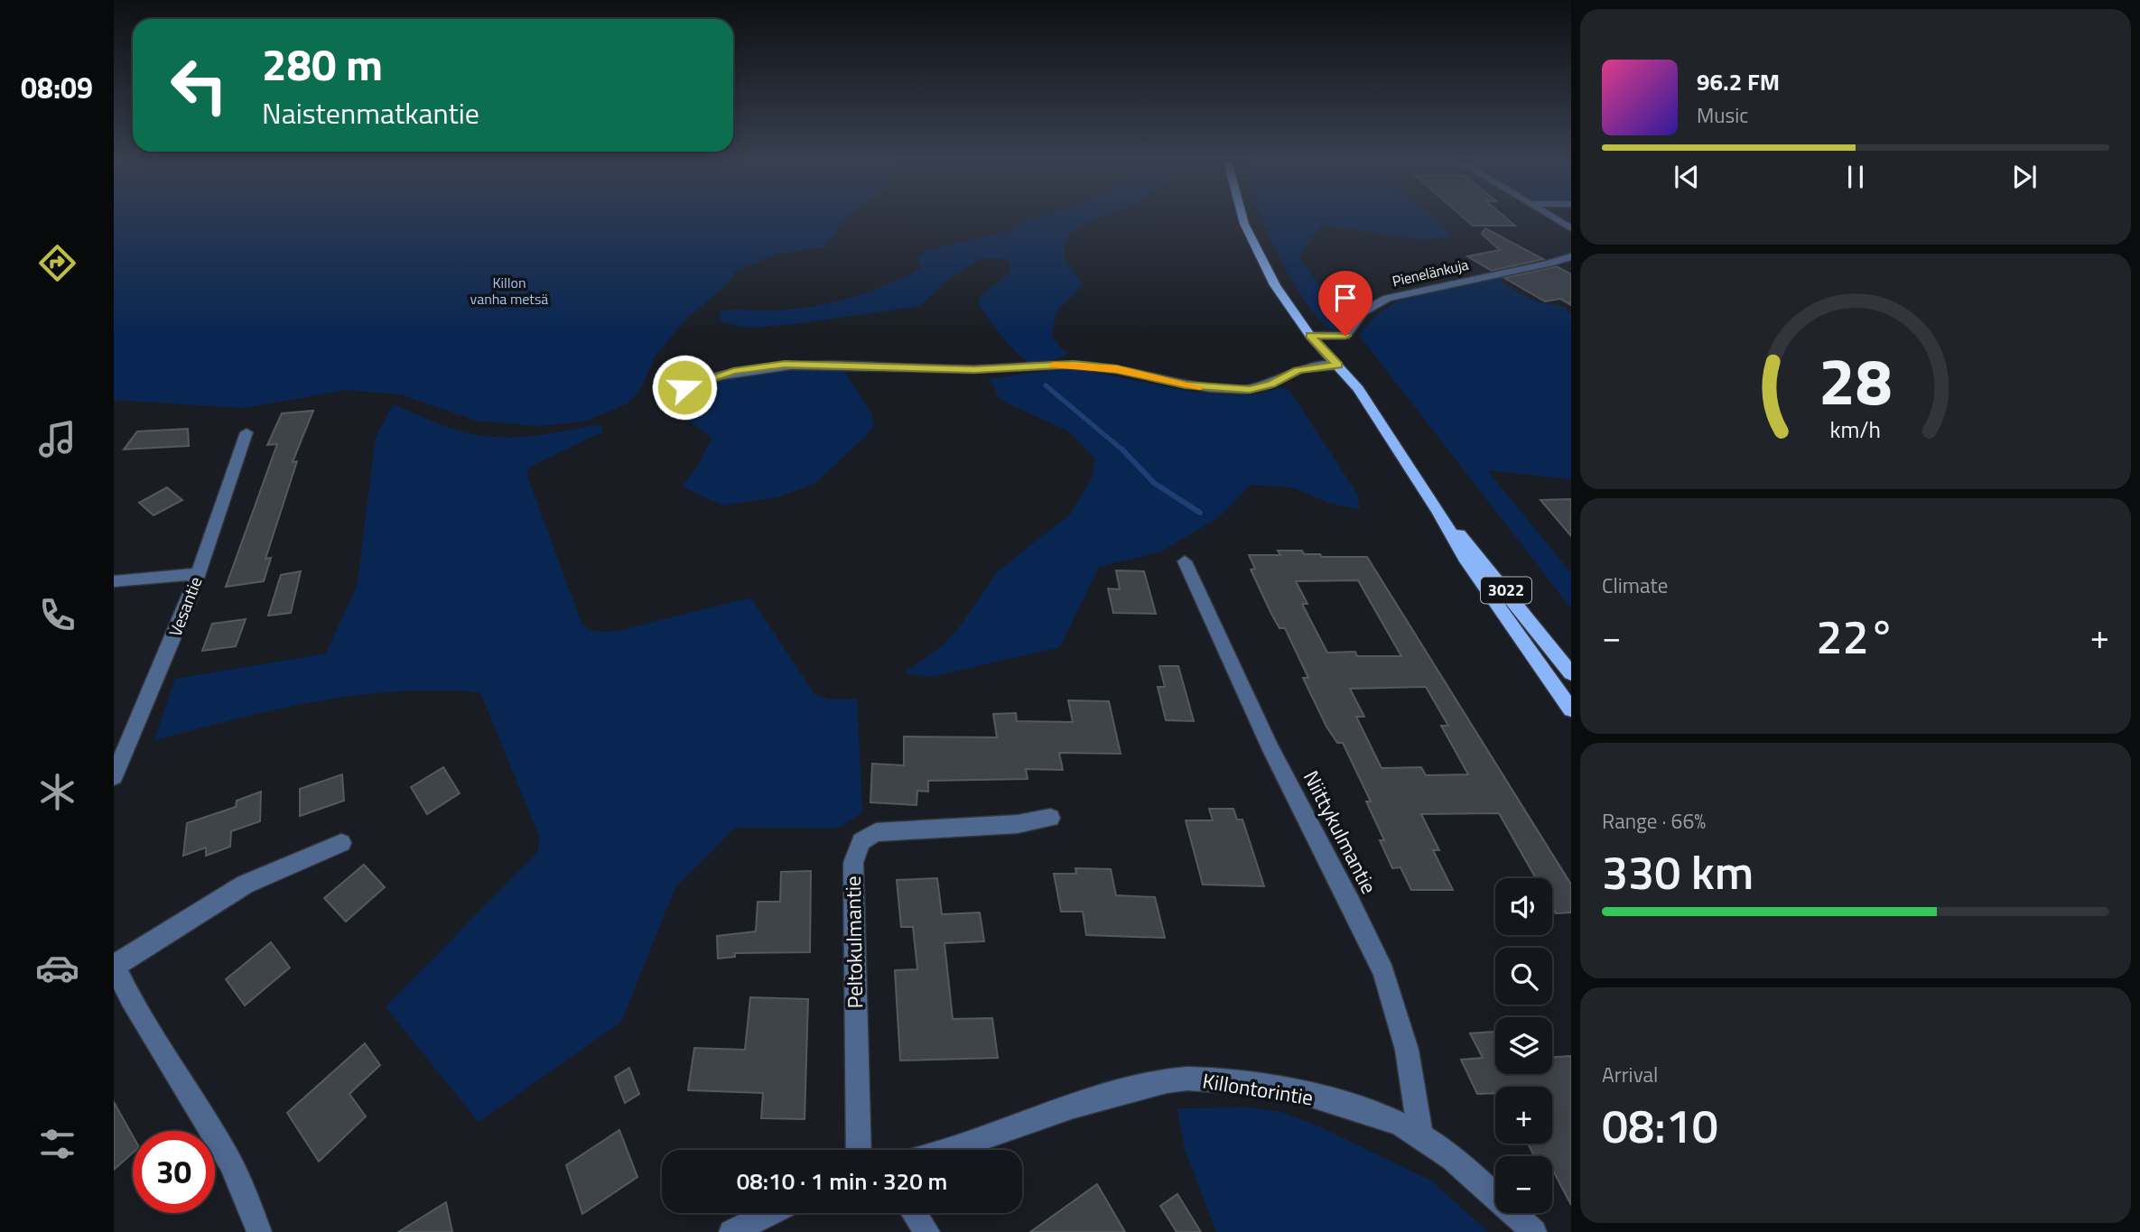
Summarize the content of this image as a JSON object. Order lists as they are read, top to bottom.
{
  "streets": {
    "main road": ["3022"],
    "street": [
      "Pienelänkuja",
      "Vesantie",
      "Niittykulmantie",
      "Peltokulmantie",
      "Killontorintie"
    ]
  },
  "crossings": [
    ["Pienelänkuja", "3022"],
    ["Niittykulmantie", "Killontorintie"]
  ],
  "parks": ["Killon vanha metsä"],
  "page": {
    "tabs": "08:09",
    "turn": ["280 m", "Naistenmatkantie"],
    "song": ["96.2 FM", "Music"],
    "tile": [
      "Climate",
      ["Range · 66%", "330 km"],
      ["Arrival", "08:10"]
    ],
    "heat": ["−", "22°", "+"],
    "map_buttons": ["+", "−"],
    "limit": "30",
    "trip": "08:10 · 1 min · 320 m",
    "gauge": ["28", "km/h"]
  }
}
